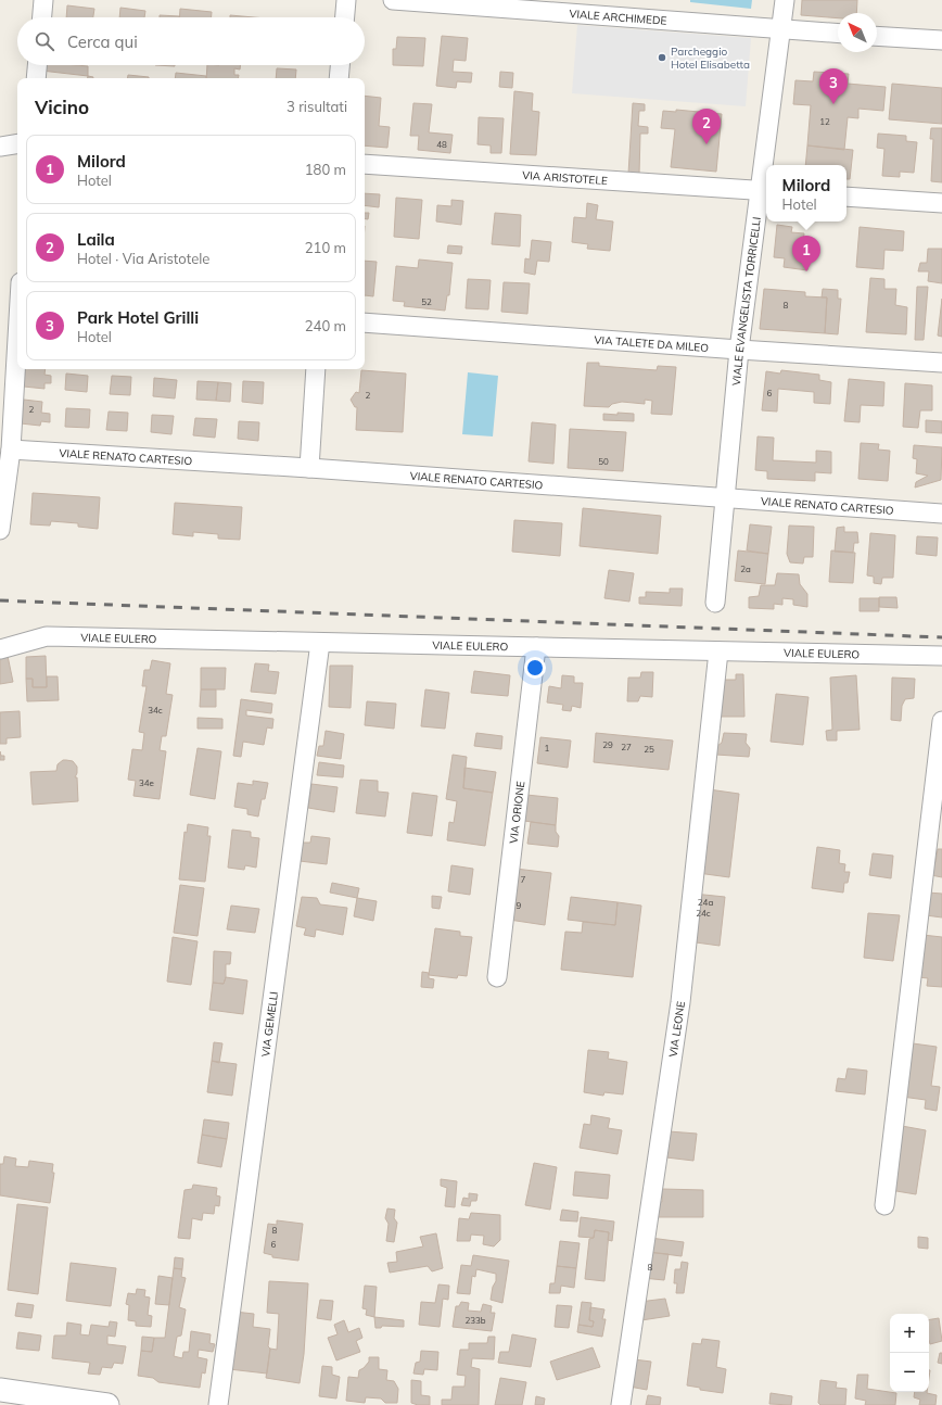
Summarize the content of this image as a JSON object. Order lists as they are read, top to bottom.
{
  "streets": {
    "street": [
      "VIALE ARCHIMEDE",
      "VIA ARISTOTELE",
      "VIALE EVANGELISTA TORRICELLI",
      "VIA TALETE DA MILEO",
      "VIALE RENATO CARTESIO",
      "VIALE EULERO",
      "VIA ORIONE",
      "VIA GEMELLI",
      "VIA LEONE"
    ]
  },
  "crossings": [
    ["VIALE ARCHIMEDE", "VIALE EVANGELISTA TORRICELLI"],
    ["VIA ARISTOTELE", "VIALE EVANGELISTA TORRICELLI"],
    ["VIALE EVANGELISTA TORRICELLI", "VIA TALETE DA MILEO"],
    ["VIALE EVANGELISTA TORRICELLI", "VIALE RENATO CARTESIO"],
    ["VIALE EULERO", "VIA ORIONE"],
    ["VIALE EULERO", "VIA GEMELLI"],
    ["VIALE EULERO", "VIA LEONE"]
  ],
  "places": ["Parcheggio Hotel Elisabetta"],
  "house_numbers": [
    "12",
    "48",
    "52",
    "8",
    "6",
    "2",
    "2",
    "50",
    "2a",
    "34c",
    "29",
    "27",
    "1",
    "25",
    "34e",
    "7",
    "24a",
    "9",
    "24c",
    "8",
    "6",
    "8",
    "233b"
  ],
  "north": "top left",
  "page": {
    "search": "Cerca qui",
    "pins": ["3", "2", "1"],
    "heading": ["Vicino", "3 risultati"],
    "list": [
      {
        "mark": "1",
        "name": "Milord",
        "note": "Hotel",
        "value": "180 m"
      },
      {
        "mark": "2",
        "name": "Laila",
        "note": "Hotel · Via Aristotele",
        "value": "210 m"
      },
      {
        "mark": "3",
        "name": "Park Hotel Grilli",
        "note": "Hotel",
        "value": "240 m"
      }
    ],
    "popup": ["Milord", "Hotel"],
    "map_buttons": ["+", "−"]
  }
}
